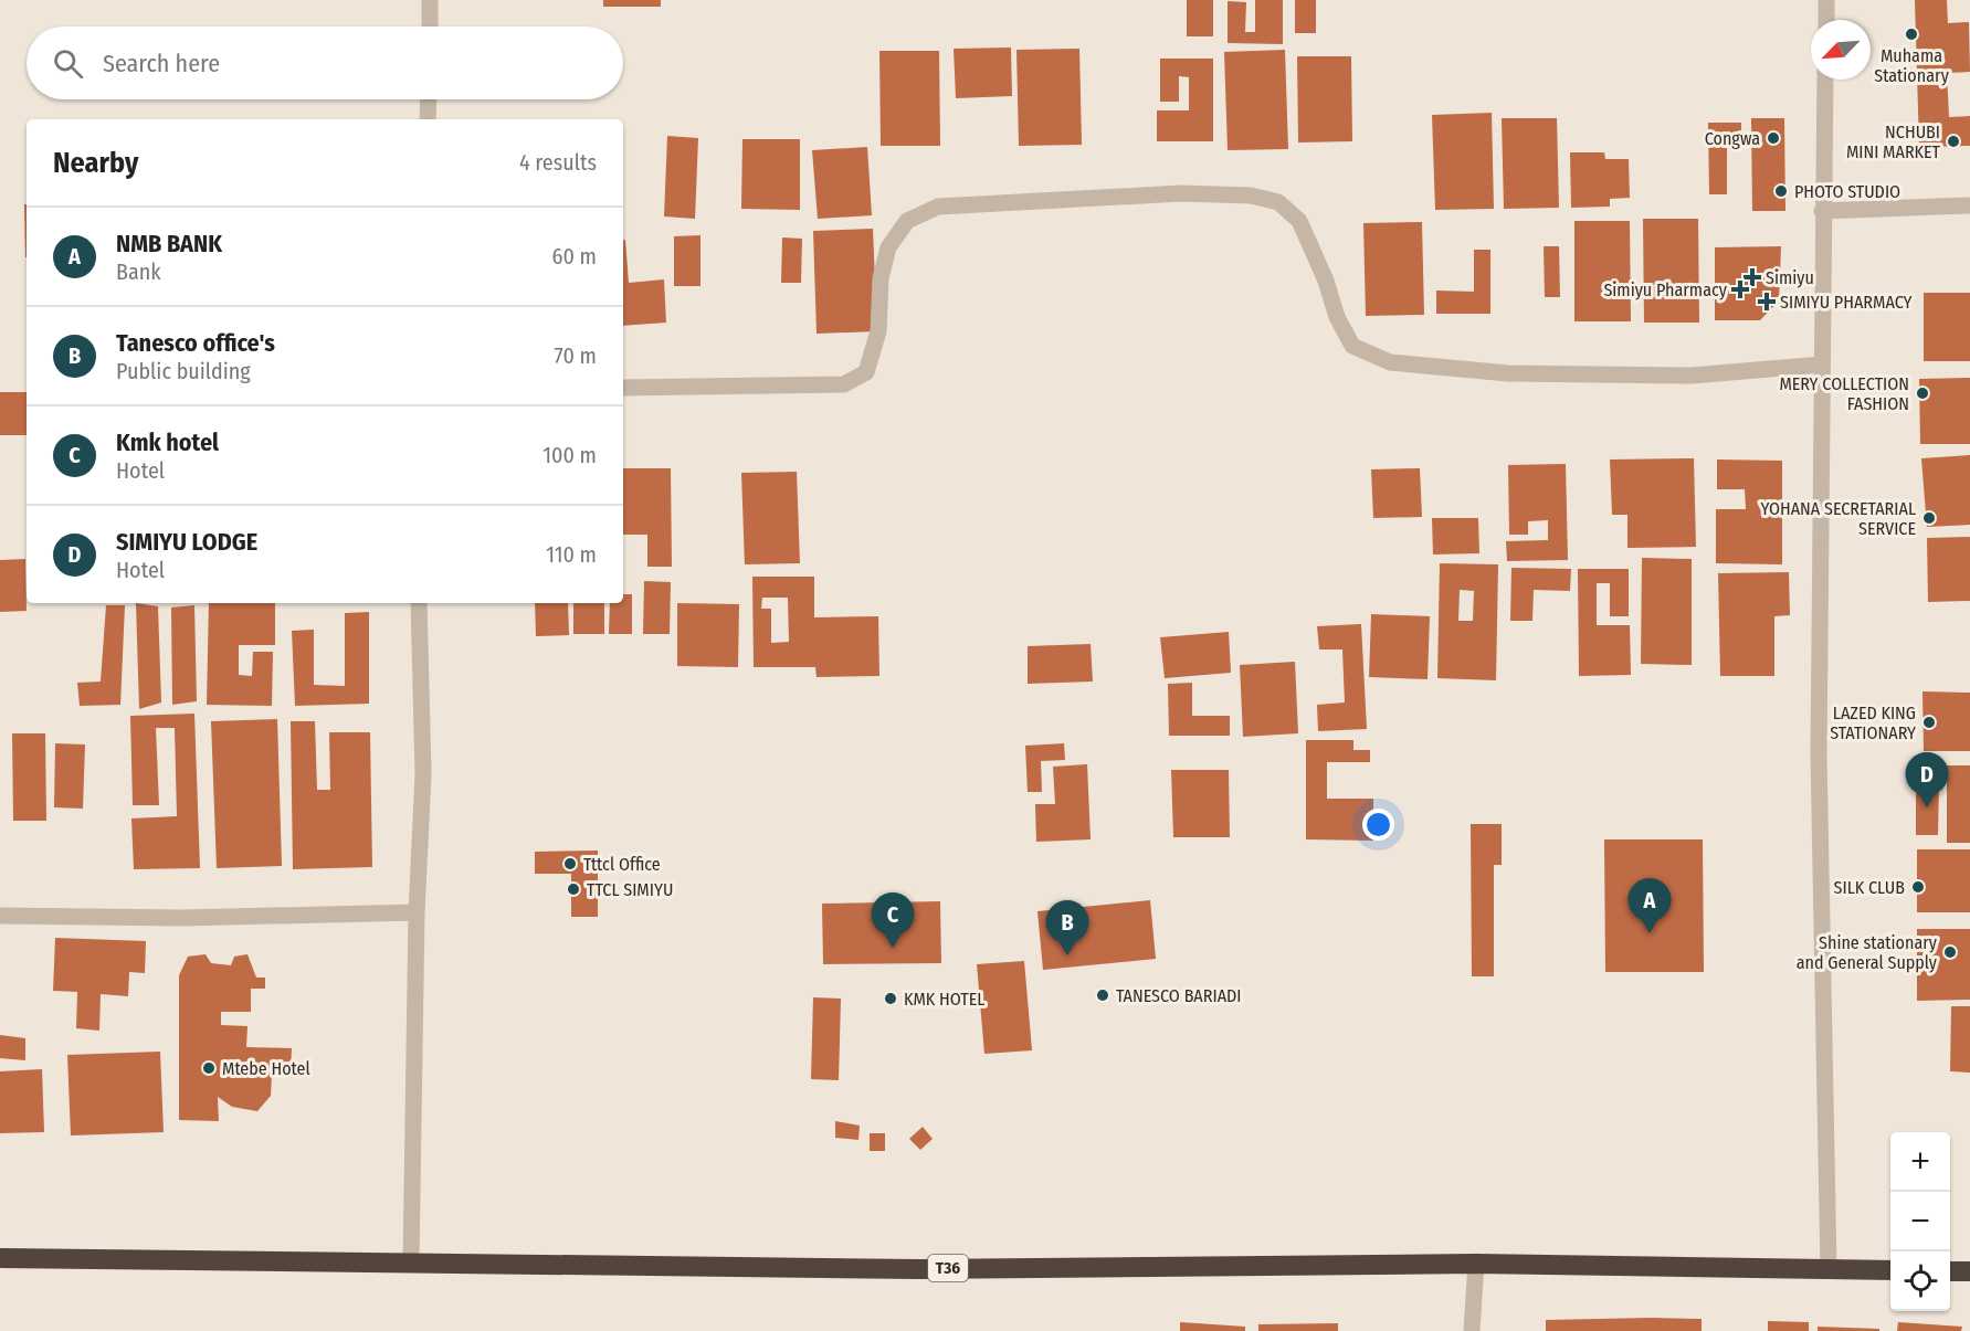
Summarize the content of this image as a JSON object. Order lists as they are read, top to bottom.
{
  "streets": {
    "highway": ["T36"]
  },
  "places": {
    "other": [
      "Muhama Stationary",
      "Congwa",
      "NCHUBI MINI MARKET",
      "PHOTO STUDIO",
      "MERY COLLECTION FASHION",
      "YOHANA SECRETARIAL SERVICE",
      "LAZED KING STATIONARY",
      "Tttcl Office",
      "SILK CLUB",
      "TTCL SIMIYU",
      "Shine stationary and General Supply",
      "TANESCO BARIADI",
      "KMK HOTEL",
      "Mtebe Hotel"
    ],
    "health": ["Simiyu", "Simiyu Pharmacy", "SIMIYU PHARMACY"]
  },
  "north": "bottom left",
  "page": {
    "search": "Search here",
    "heading": ["Nearby", "4 results"],
    "list": [
      {
        "mark": "A",
        "name": "NMB BANK",
        "note": "Bank",
        "value": "60 m"
      },
      {
        "mark": "B",
        "name": "Tanesco office's",
        "note": "Public building",
        "value": "70 m"
      },
      {
        "mark": "C",
        "name": "Kmk hotel",
        "note": "Hotel",
        "value": "100 m"
      },
      {
        "mark": "D",
        "name": "SIMIYU LODGE",
        "note": "Hotel",
        "value": "110 m"
      }
    ],
    "pins": [
      "D",
      "A",
      "C",
      "B"
    ],
    "map_buttons": ["+", "−"]
  }
}
